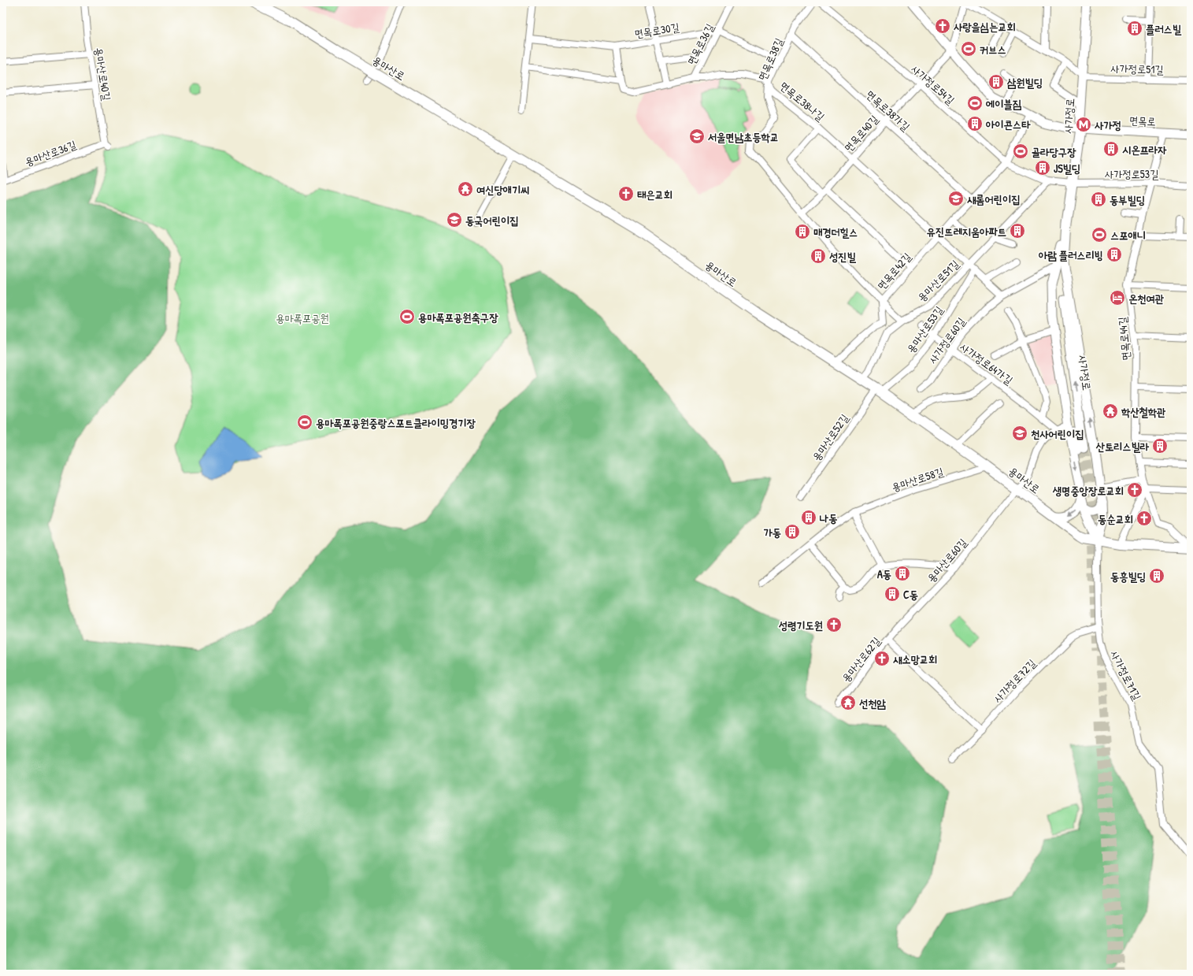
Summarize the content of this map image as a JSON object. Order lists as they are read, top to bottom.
{
  "streets": {
    "main road": ["용마산로", "사가정로", "면목로"],
    "street": [
      "면목로30길",
      "면목로36길",
      "면목로38길",
      "사가정로51길",
      "용마산로40길",
      "사가정로54길",
      "면목로38나길",
      "면목로38가길",
      "면목로40길",
      "용마산로36길",
      "사가정로53길",
      "면목로42길",
      "용마산로51길",
      "용마산로53길",
      "면목로44길",
      "사가정로60길",
      "사가정로64가길",
      "용마산로52길",
      "용마산로58길",
      "용마산로60길",
      "용마산로62길",
      "사가정로71길",
      "사가정로72길"
    ]
  },
  "crossings": [
    ["면목로30길", "면목로36길"],
    ["면목로36길", "면목로38나길"],
    ["면목로38길", "면목로38나길"],
    ["면목로38길", "면목로38가길"],
    ["면목로38길", "면목로40길"],
    ["용마산로", "면목로42길"],
    ["용마산로", "용마산로51길"],
    ["용마산로", "용마산로53길"],
    ["용마산로", "면목로44길"],
    ["용마산로", "용마산로52길"],
    ["용마산로", "용마산로58길"],
    ["용마산로", "용마산로60길"],
    ["용마산로", "사가정로71길"],
    ["사가정로51길", "사가정로"],
    ["용마산로40길", "용마산로36길"],
    ["사가정로54길", "사가정로"],
    ["사가정로54길", "면목로40길"],
    ["사가정로54길", "사가정로53길"],
    ["사가정로54길", "면목로42길"],
    ["사가정로54길", "용마산로51길"],
    ["면목로38나길", "면목로40길"],
    ["면목로38나길", "면목로42길"],
    ["면목로38나길", "용마산로51길"],
    ["면목로38나길", "용마산로53길"],
    ["면목로38나길", "사가정로60길"],
    ["면목로38가길", "면목로40길"],
    ["면목로38가길", "면목로42길"],
    ["사가정로", "면목로"],
    ["사가정로", "사가정로53길"],
    ["사가정로", "사가정로60길"],
    ["면목로", "면목로40길"],
    ["면목로", "면목로42길"],
    ["면목로", "면목로44길"],
    ["사가정로53길", "면목로44길"],
    ["용마산로53길", "사가정로64가길"],
    ["용마산로53길", "용마산로52길"],
    ["사가정로60길", "사가정로64가길"],
    ["사가정로64가길", "용마산로60길"],
    ["용마산로60길", "용마산로62길"],
    ["용마산로62길", "사가정로72길"],
    ["사가정로71길", "사가정로72길"]
  ],
  "parks": ["용마폭포공원"],
  "places": {
    "church": [
      "사랑을심는교회",
      "태은교회",
      "생명중앙장로교회",
      "동순교회",
      "성령기도원",
      "새소망교회"
    ],
    "building": [
      "플러스빌",
      "삼원빌딩",
      "아이콘스타",
      "시온프라자",
      "JS빌딩",
      "동부빌딩",
      "유진뜨레지움아파트",
      "매경더힐스",
      "아람 플러스리빙",
      "성진빌",
      "산토리스빌라",
      "나동",
      "가동",
      "A동",
      "동흥빌딩",
      "C동"
    ],
    "sports": [
      "커브스",
      "에이블짐",
      "골라당구장",
      "스포애니",
      "용마폭포공원축구장",
      "용마폭포공원중랑스포트클라이밍경기장"
    ],
    "metro station": ["사가정"],
    "school or university": [
      "서울면남초등학교",
      "새롬어린이집",
      "동국어린이집",
      "천사어린이집"
    ],
    "temple": ["여신당애기씨", "학산철학관", "선천암"],
    "hotel": ["온천여관"]
  }
}
